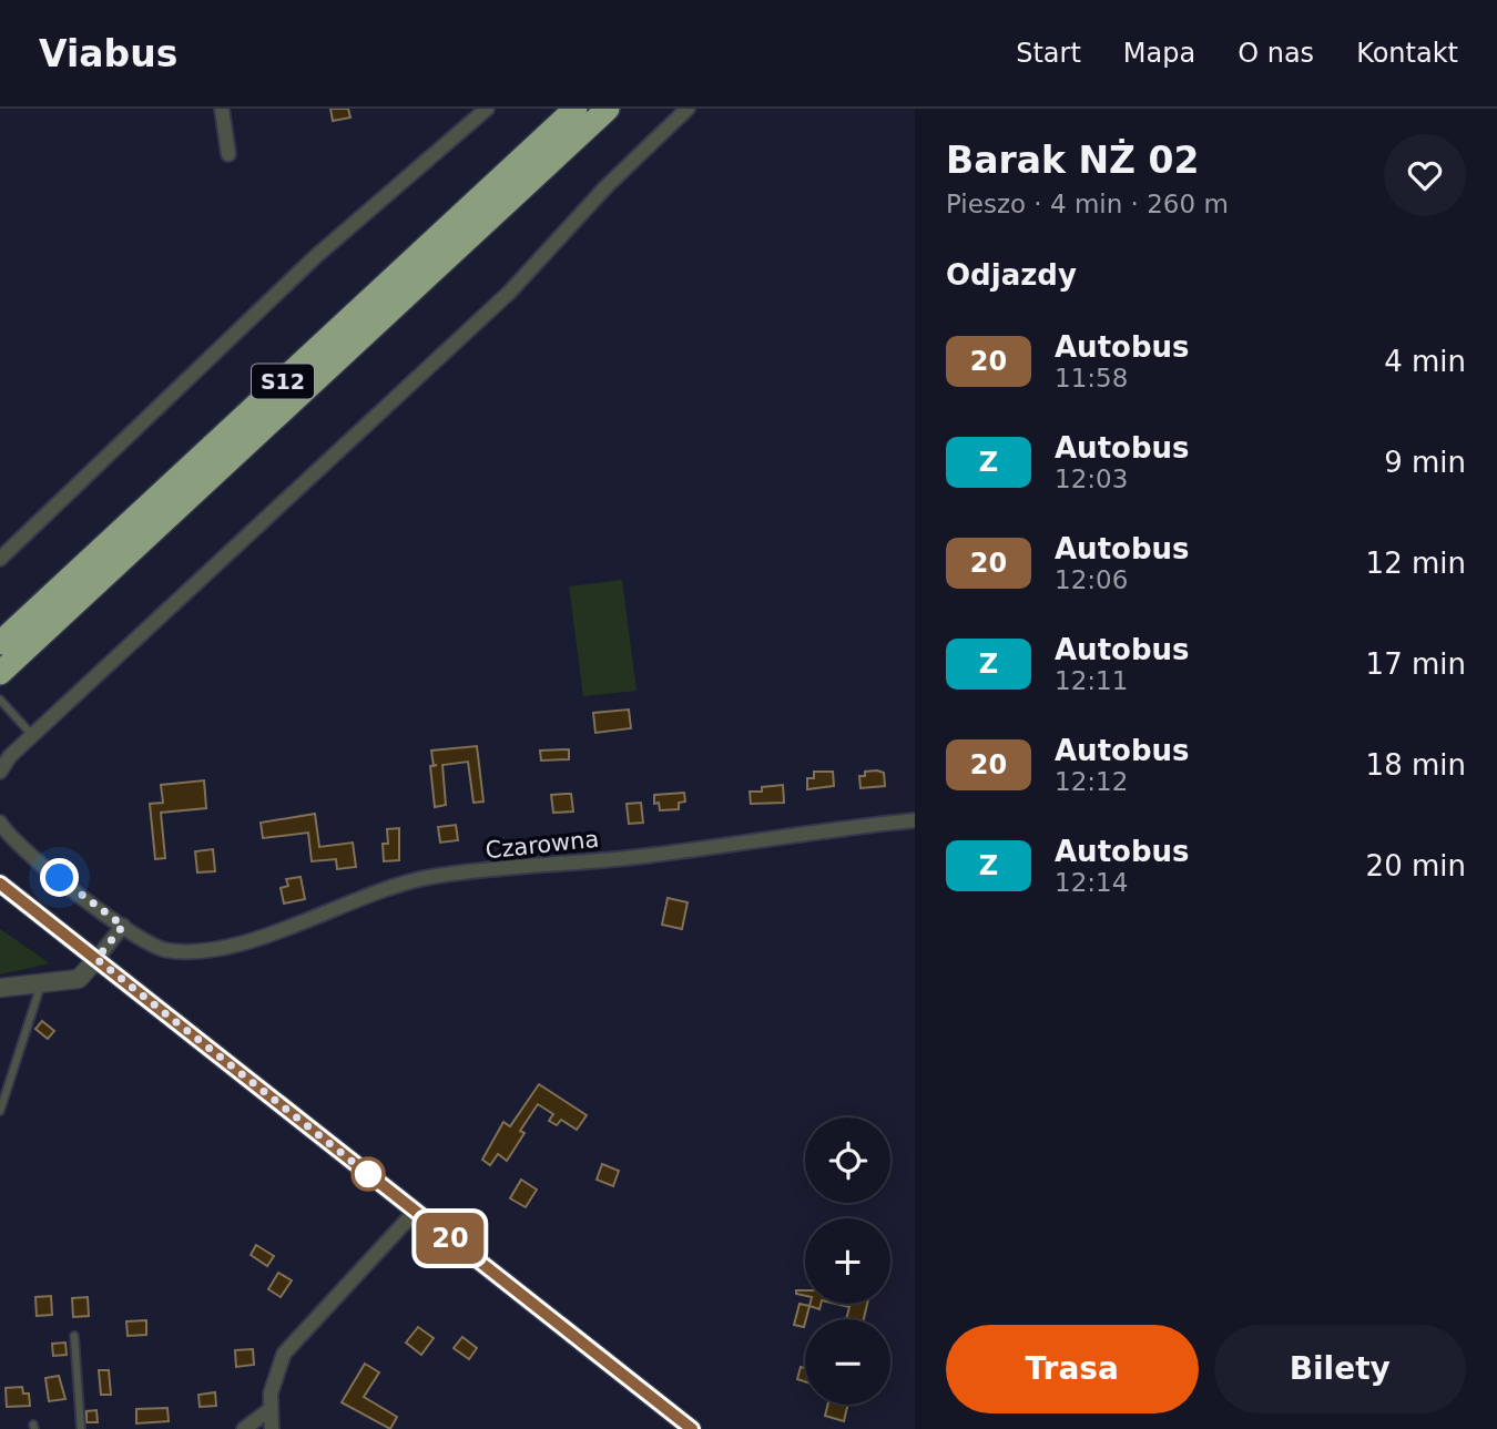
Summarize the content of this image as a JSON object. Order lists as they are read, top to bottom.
{
  "streets": {
    "highway": ["S12"],
    "street": ["Czarowna"]
  },
  "lines": ["bus line 20"],
  "page": {
    "header": "Viabus",
    "nav": [
      "Start",
      "Mapa",
      "O nas",
      "Kontakt"
    ],
    "on_map": "20",
    "heading": [
      ["Barak NŻ 02", "Pieszo · 4 min · 260 m"],
      "Odjazdy"
    ],
    "list": [
      {
        "mark": "20",
        "name": "Autobus",
        "note": "11:58",
        "value": "4 min"
      },
      {
        "mark": "Z",
        "name": "Autobus",
        "note": "12:03",
        "value": "9 min"
      },
      {
        "mark": "20",
        "name": "Autobus",
        "note": "12:06",
        "value": "12 min"
      },
      {
        "mark": "Z",
        "name": "Autobus",
        "note": "12:11",
        "value": "17 min"
      },
      {
        "mark": "20",
        "name": "Autobus",
        "note": "12:12",
        "value": "18 min"
      },
      {
        "mark": "Z",
        "name": "Autobus",
        "note": "12:14",
        "value": "20 min"
      }
    ],
    "map_buttons": ["+", "−"],
    "buttons": ["Trasa", "Bilety"]
  }
}
